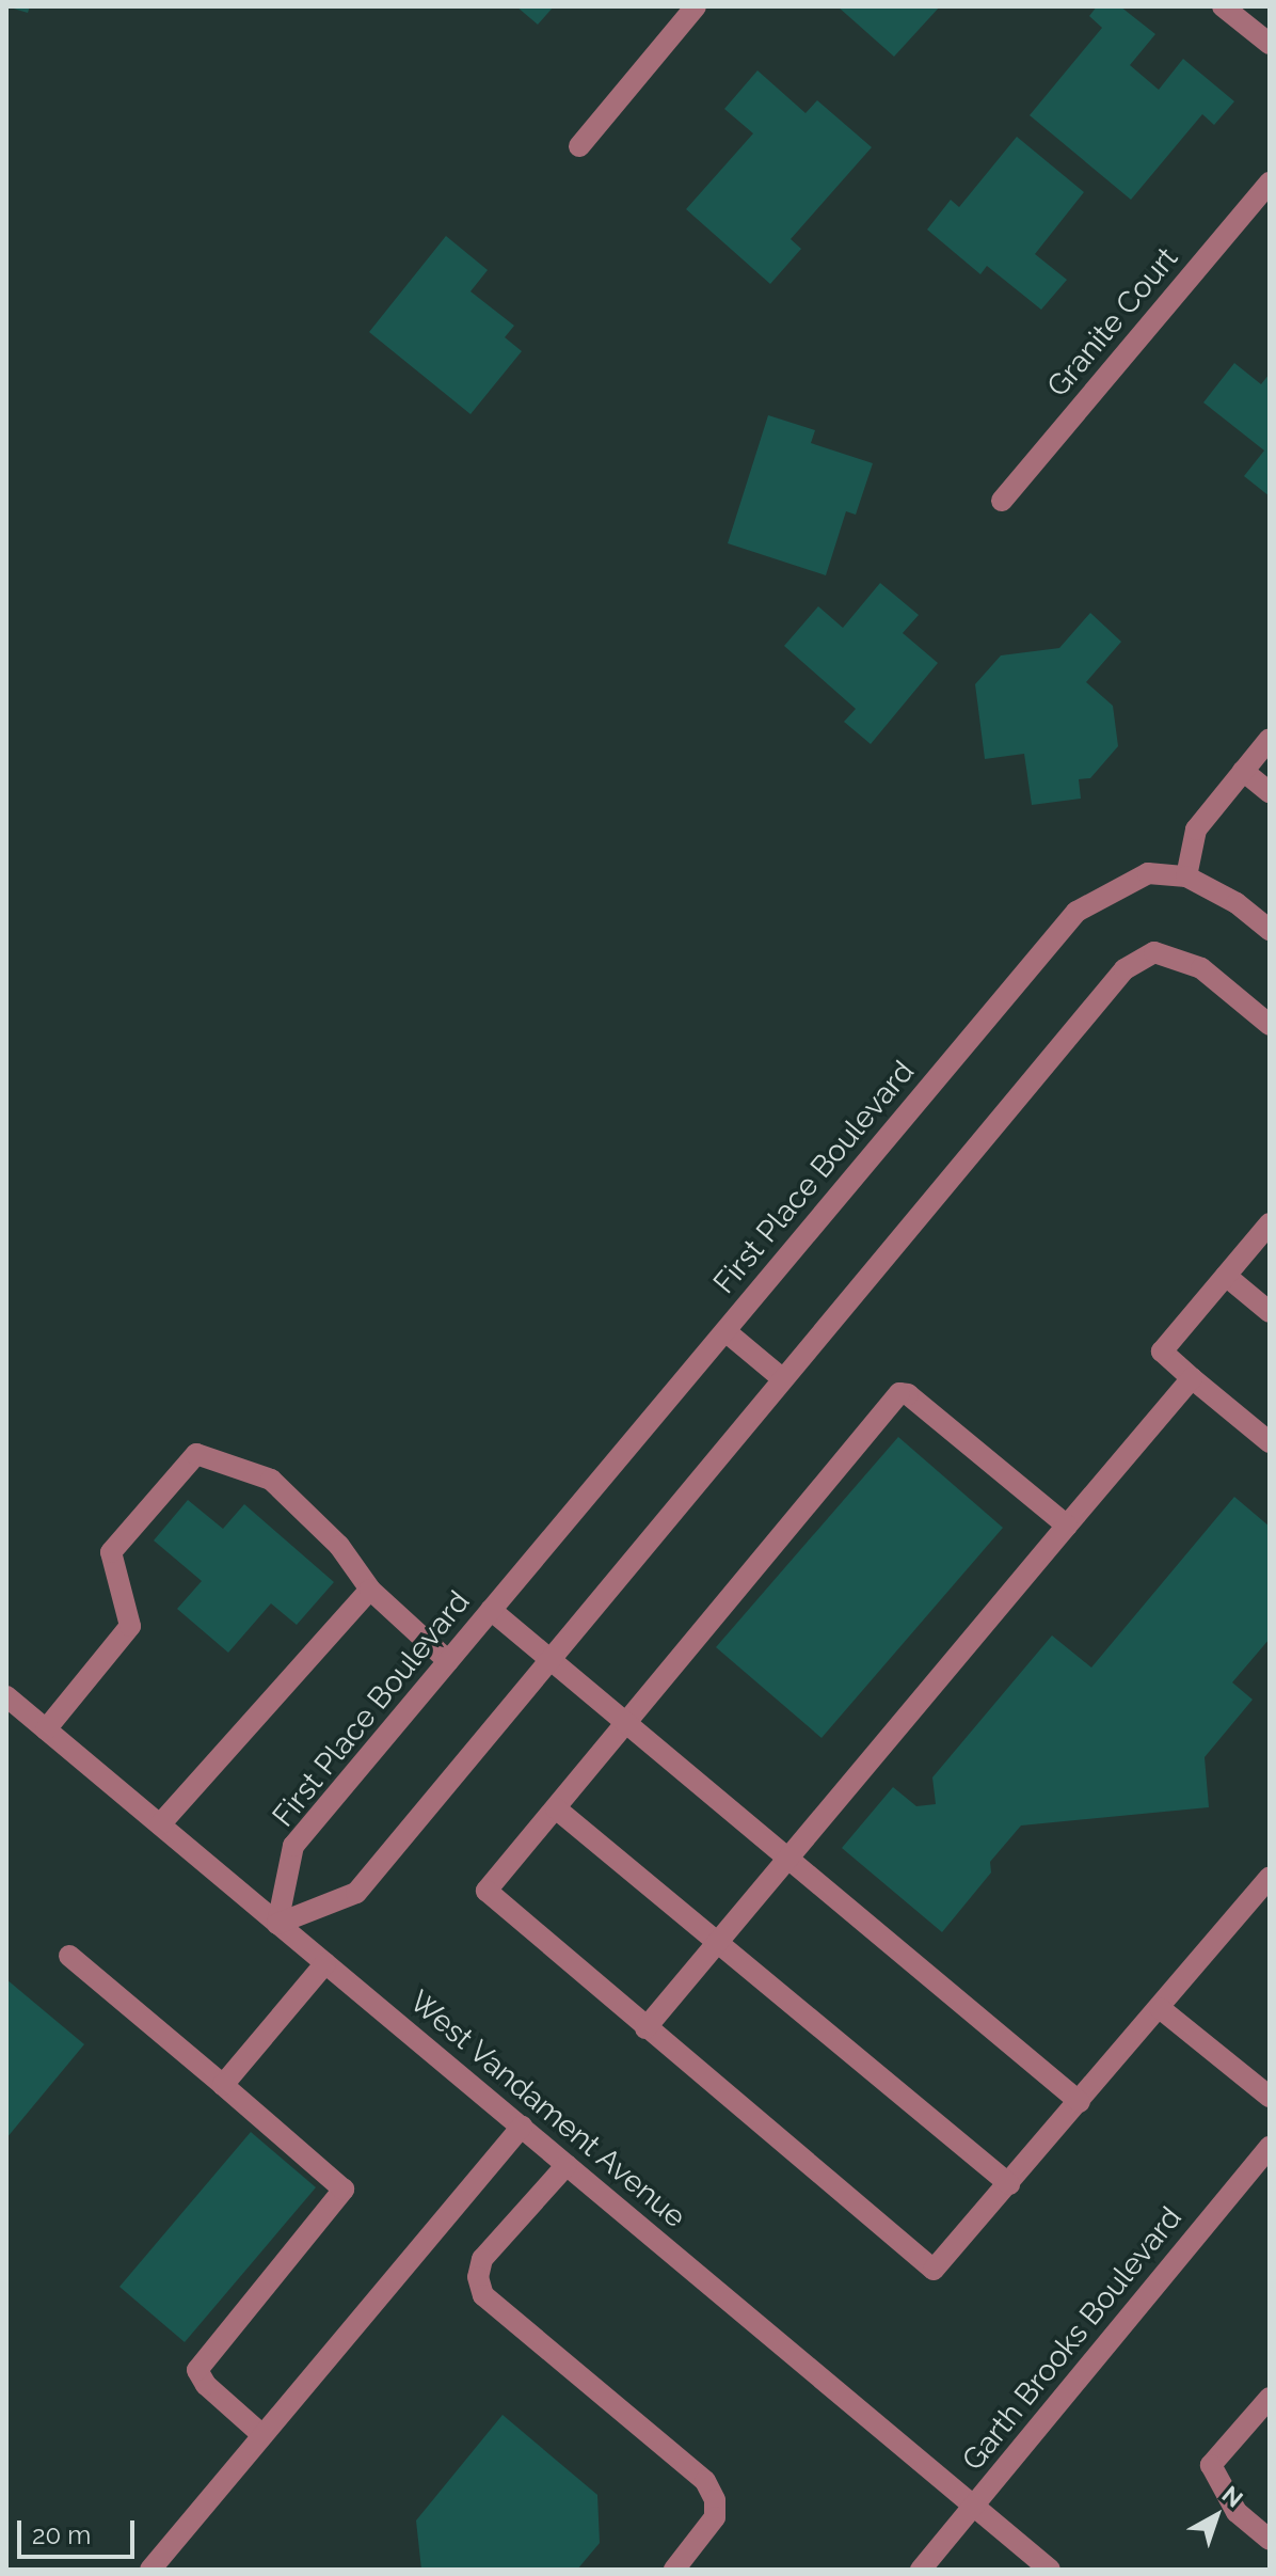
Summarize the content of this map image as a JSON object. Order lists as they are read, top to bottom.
{
  "streets": {
    "street": [
      "Granite Court",
      "First Place Boulevard",
      "West Vandament Avenue",
      "Garth Brooks Boulevard"
    ]
  },
  "crossings": [
    ["First Place Boulevard", "West Vandament Avenue"],
    ["West Vandament Avenue", "Garth Brooks Boulevard"]
  ],
  "scale_bar": "20 m",
  "north": "top right"
}
